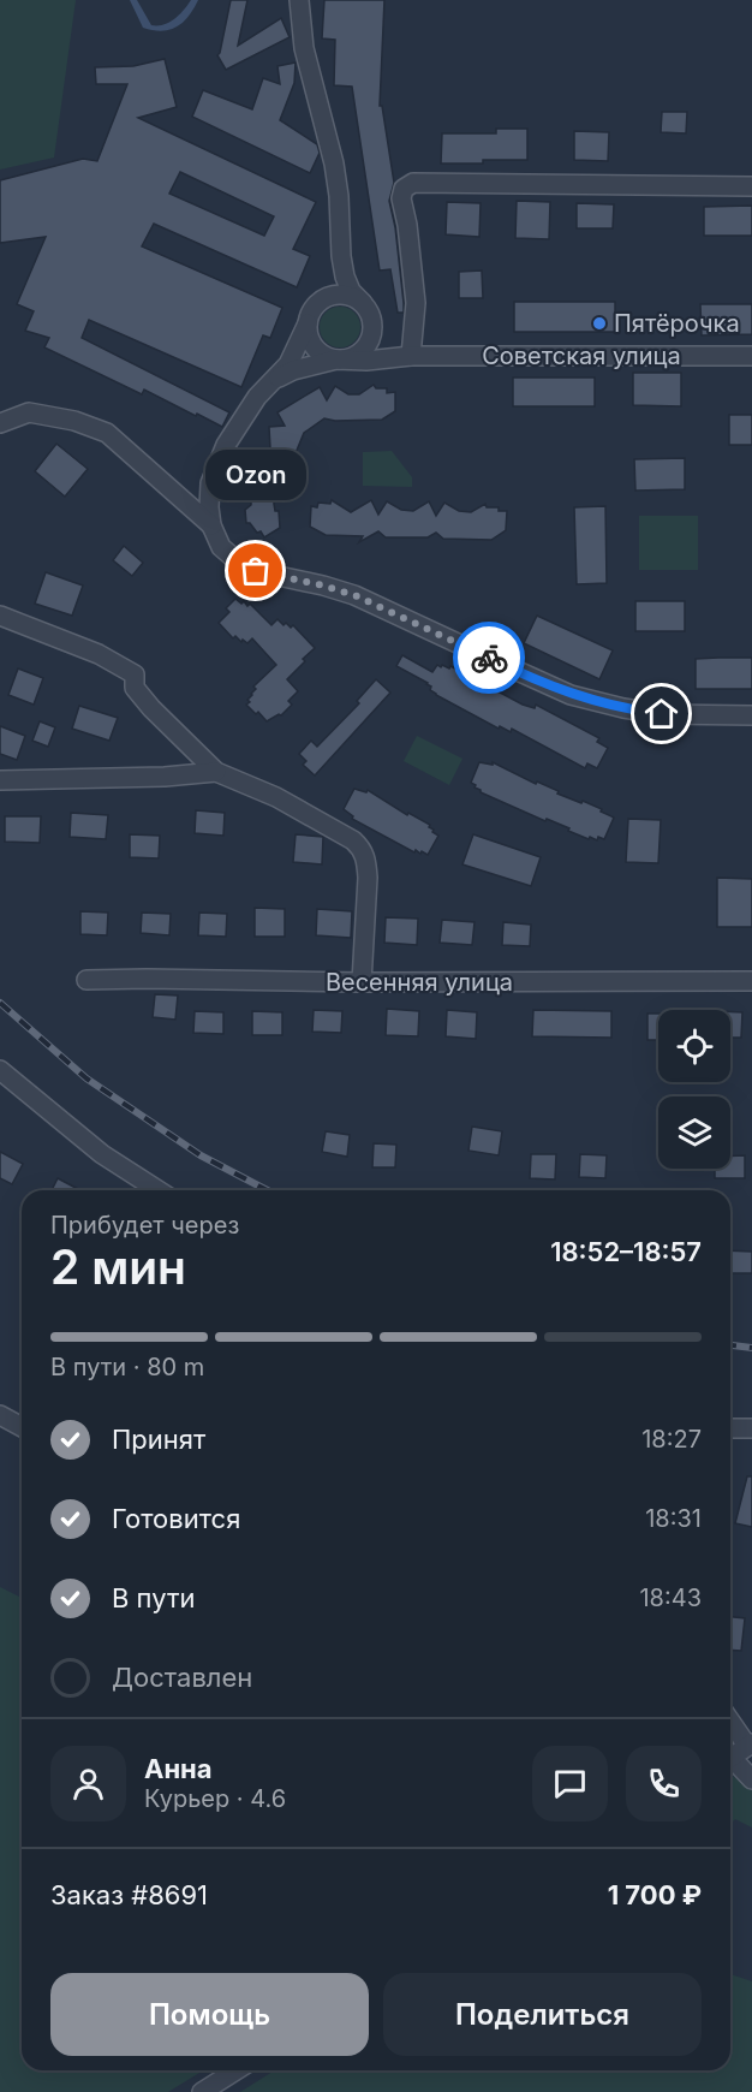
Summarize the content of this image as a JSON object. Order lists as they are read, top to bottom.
{
  "streets": {
    "street": ["Советская улица", "Весенняя улица"]
  },
  "places": ["Пятёрочка", "Ozon"],
  "page": {
    "bubble": "Ozon",
    "heading": ["2 мин", "Прибудет через", "18:52–18:57"],
    "panel": [
      "Анна",
      "Курьер · 4.6",
      "Заказ #8691",
      "1 700 ₽"
    ],
    "bar": "В пути · 80 m",
    "list": [
      ["Принят", "18:27"],
      ["Готовится", "18:31"],
      ["В пути", "18:43"],
      "Доставлен"
    ],
    "buttons": ["Помощь", "Поделиться"]
  }
}
